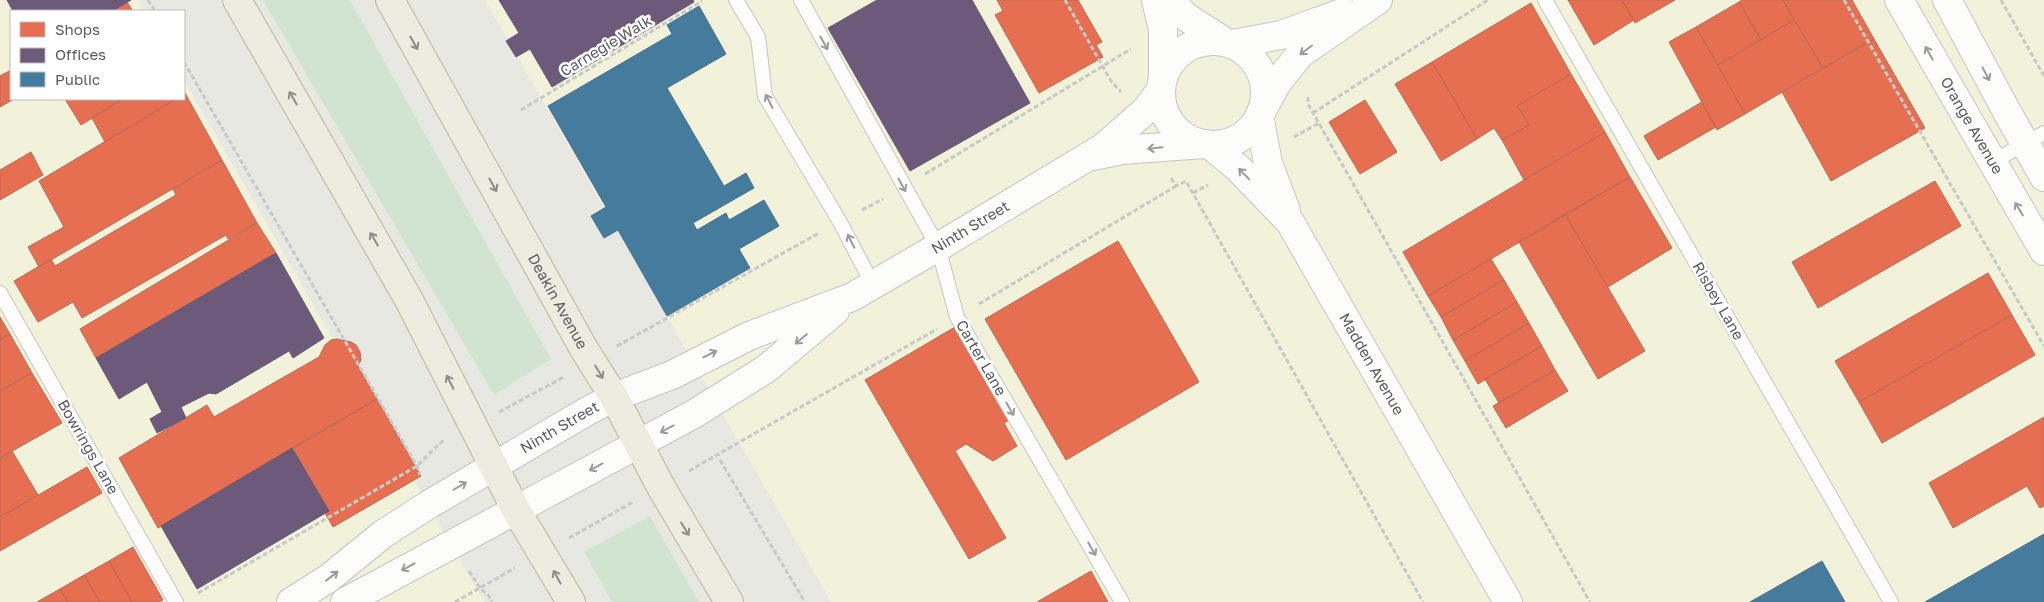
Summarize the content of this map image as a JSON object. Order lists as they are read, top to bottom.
{
  "streets": {
    "highway": ["Deakin Avenue"],
    "street": ["Orange Avenue", "Ninth Street", "Madden Avenue"],
    "lane": ["Risbey Lane", "Carter Lane", "Bowrings Lane"],
    "path": ["Carnegie Walk"]
  },
  "crossings": [
    ["Ninth Street", "Deakin Avenue"],
    ["Ninth Street", "Carter Lane"],
    ["Ninth Street", "Madden Avenue"]
  ],
  "legend": ["Shops", "Offices", "Public"]
}
